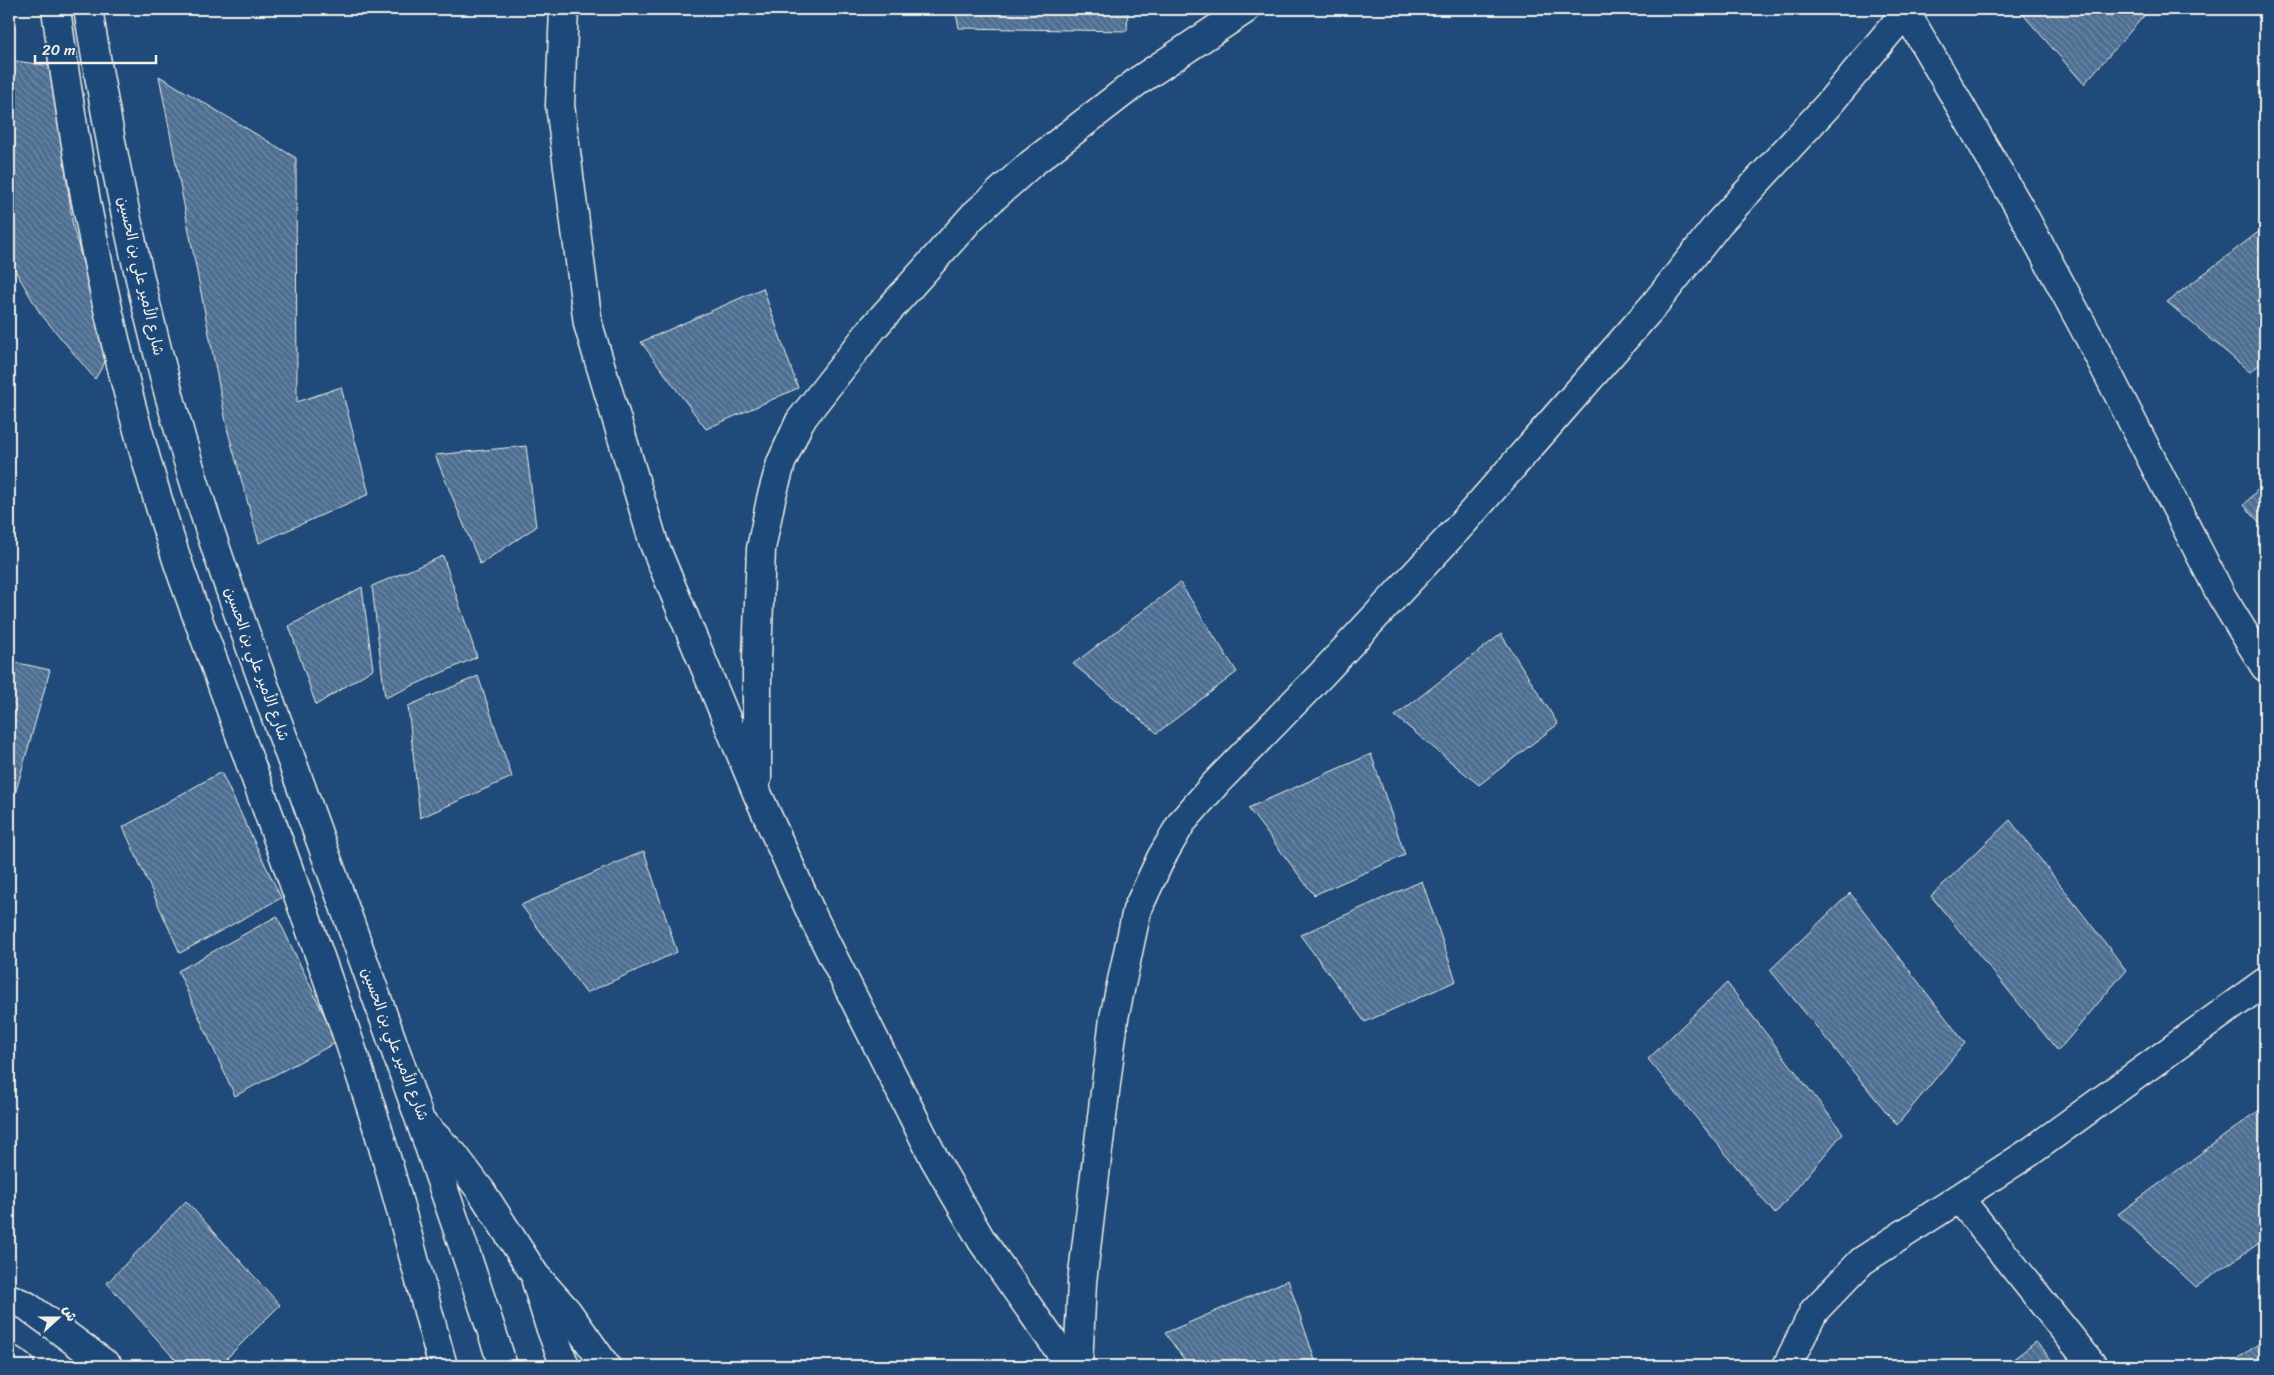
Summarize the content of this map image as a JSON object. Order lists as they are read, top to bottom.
{
  "streets": {
    "street": ["شارع الأمير علي بن الحسين"]
  },
  "scale_bar": "20 m",
  "north": "right"
}
